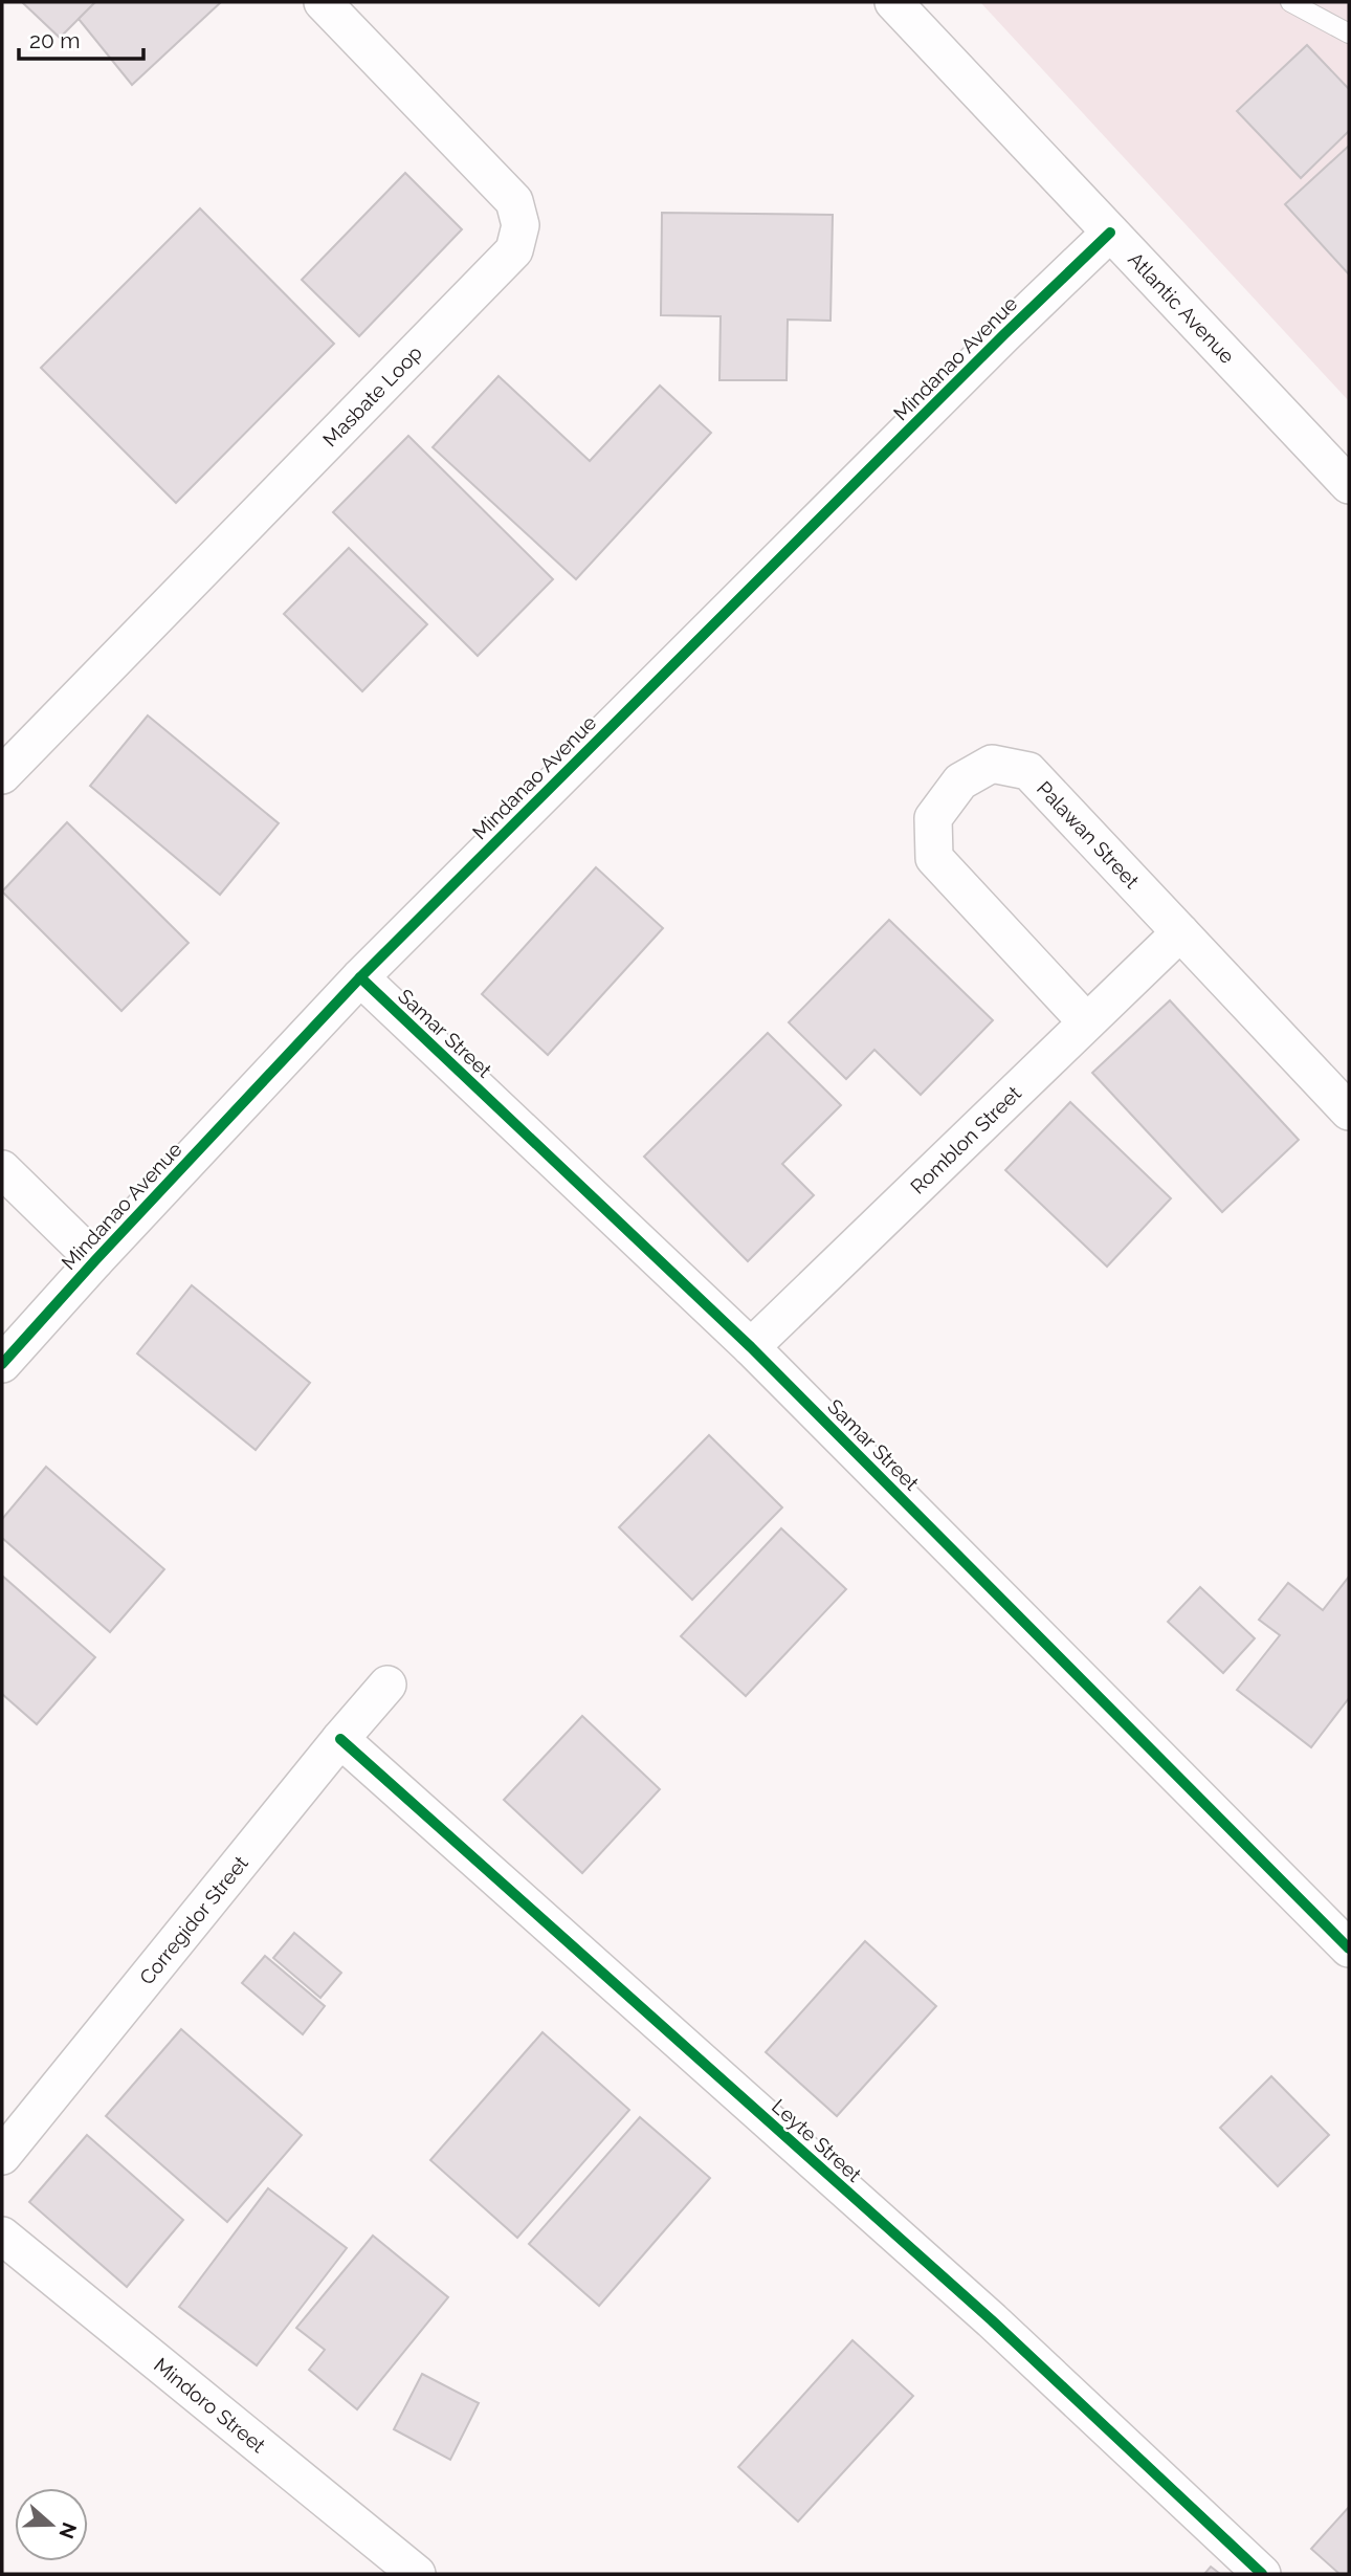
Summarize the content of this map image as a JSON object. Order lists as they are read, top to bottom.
{
  "streets": {
    "street": [
      "Atlantic Avenue",
      "Mindanao Avenue",
      "Masbate Loop",
      "Palawan Street",
      "Samar Street",
      "Romblon Street",
      "Corregidor Street",
      "Leyte Street",
      "Mindoro Street"
    ]
  },
  "crossings": [
    ["Atlantic Avenue", "Mindanao Avenue"],
    ["Mindanao Avenue", "Samar Street"],
    ["Palawan Street", "Romblon Street"],
    ["Samar Street", "Romblon Street"],
    ["Corregidor Street", "Leyte Street"]
  ],
  "scale_bar": "20 m",
  "north": "right"
}
